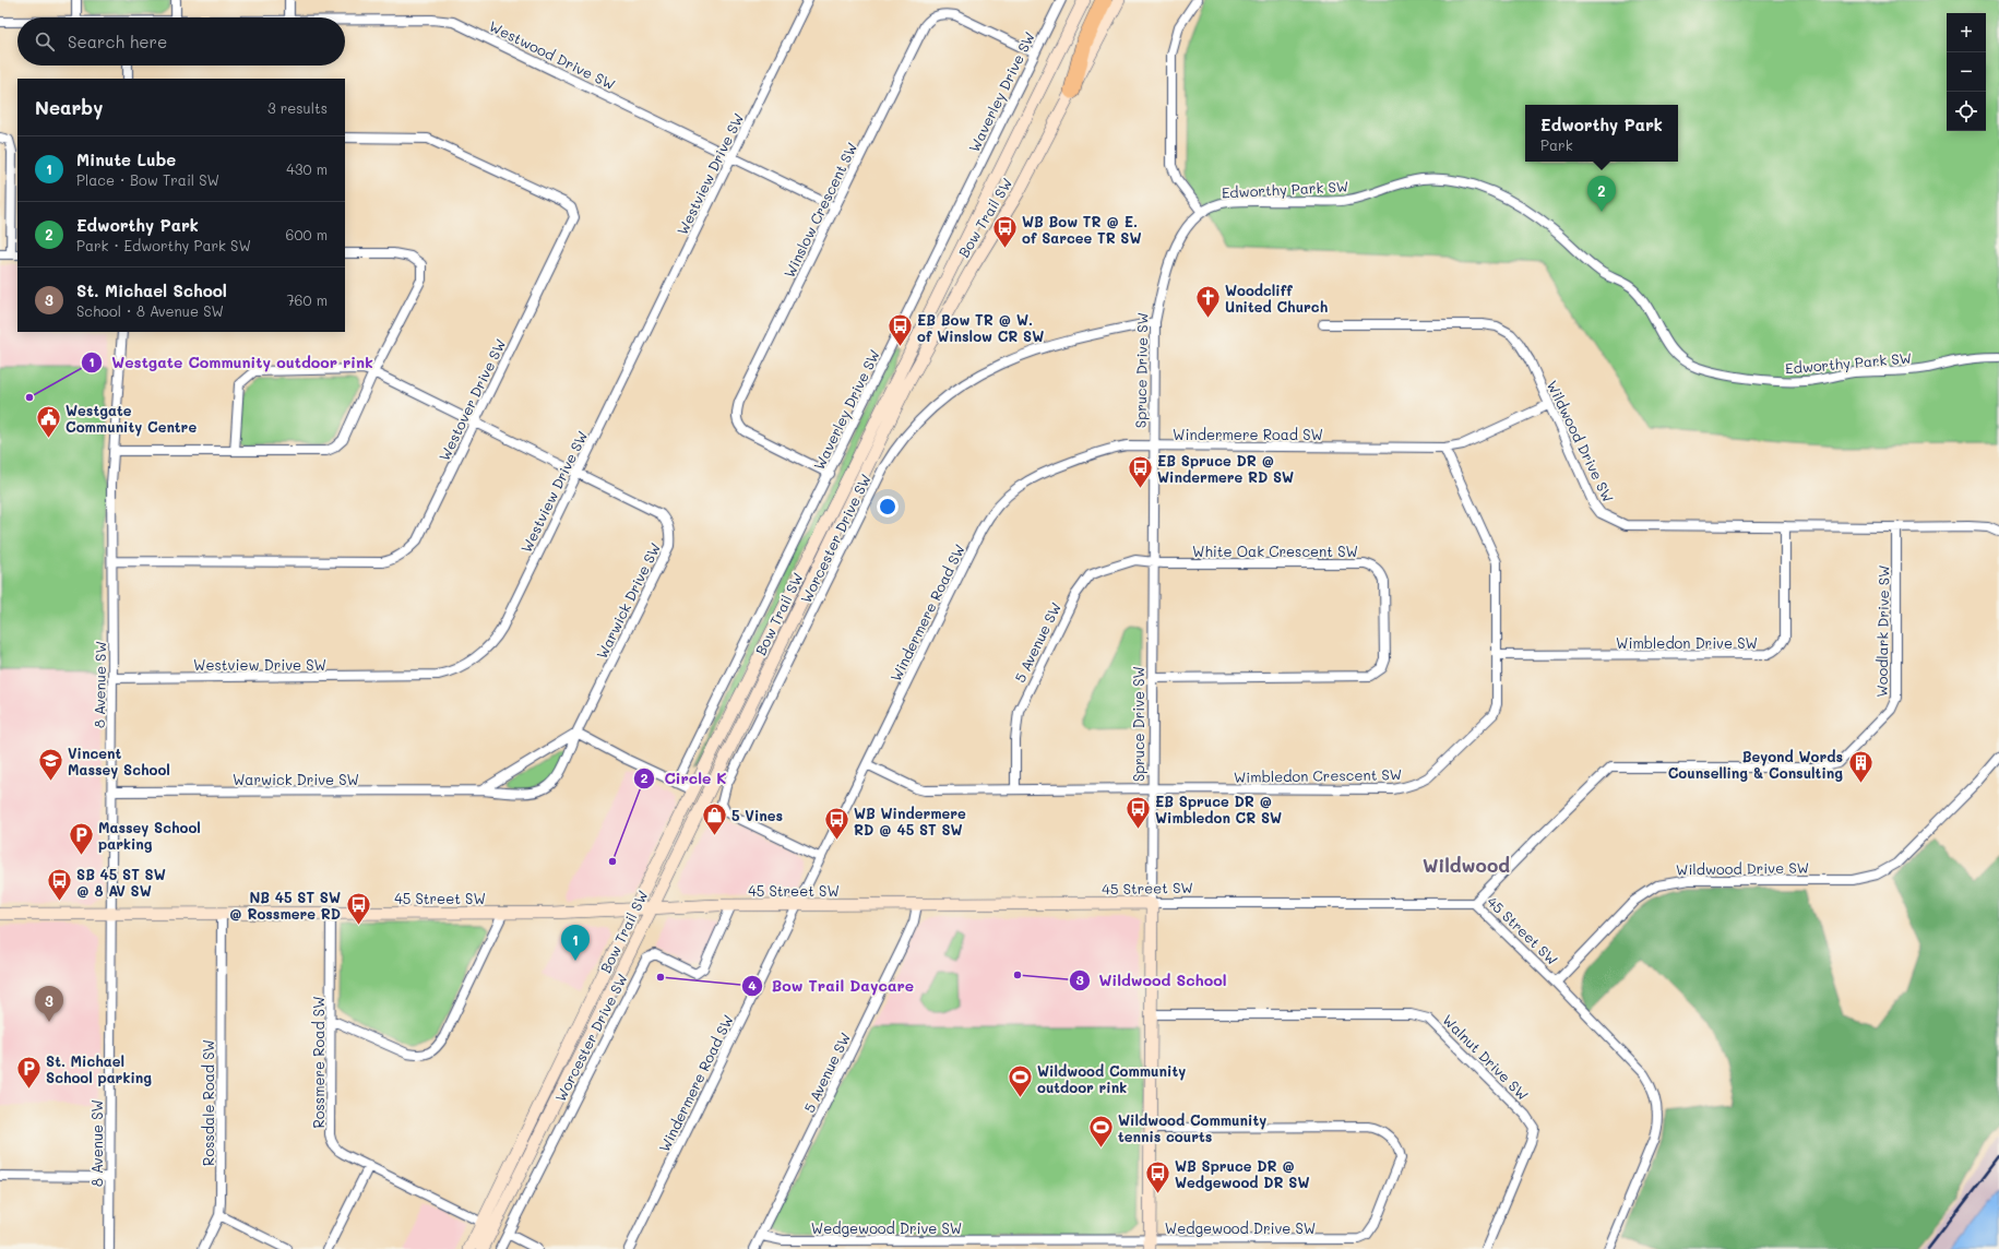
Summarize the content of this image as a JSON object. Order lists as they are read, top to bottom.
{
  "streets": {
    "main road": ["Bow Trail SW", "Spruce Drive SW", "45 Street SW"],
    "street": [
      "Westwood Drive SW",
      "Waverley Drive SW",
      "Westview Drive SW",
      "Edworthy Park SW",
      "Winslow Crescent SW",
      "Westover Drive SW",
      "Windermere Road SW",
      "Wildwood Drive SW",
      "Worcester Drive SW",
      "White Oak Crescent SW",
      "Warwick Drive SW",
      "Woodlark Drive SW",
      "5 Avenue SW",
      "Wimbledon Drive SW",
      "8 Avenue SW",
      "Wimbledon Crescent SW",
      "Walnut Drive SW",
      "Rossmere Road SW",
      "Rossdale Road SW",
      "Wedgewood Drive SW"
    ]
  },
  "crossings": [
    ["Westwood Drive SW", "Westview Drive SW"],
    ["Westwood Drive SW", "Winslow Crescent SW"],
    ["Waverley Drive SW", "Winslow Crescent SW"],
    ["Westview Drive SW", "Warwick Drive SW"],
    ["Westview Drive SW", "8 Avenue SW"],
    ["Edworthy Park SW", "Spruce Drive SW"],
    ["Bow Trail SW", "45 Street SW"],
    ["Bow Trail SW", "Rossmere Road SW"],
    ["Spruce Drive SW", "Windermere Road SW"],
    ["Spruce Drive SW", "Worcester Drive SW"],
    ["Spruce Drive SW", "White Oak Crescent SW"],
    ["Spruce Drive SW", "5 Avenue SW"],
    ["Spruce Drive SW", "Wimbledon Crescent SW"],
    ["Spruce Drive SW", "45 Street SW"],
    ["Spruce Drive SW", "Walnut Drive SW"],
    ["Spruce Drive SW", "Wedgewood Drive SW"],
    ["Westover Drive SW", "Warwick Drive SW"],
    ["Westover Drive SW", "8 Avenue SW"],
    ["Windermere Road SW", "Wildwood Drive SW"],
    ["Windermere Road SW", "Worcester Drive SW"],
    ["Windermere Road SW", "Wimbledon Crescent SW"],
    ["Windermere Road SW", "45 Street SW"],
    ["Wildwood Drive SW", "Woodlark Drive SW"],
    ["Wildwood Drive SW", "Wimbledon Drive SW"],
    ["Wildwood Drive SW", "45 Street SW"],
    ["Worcester Drive SW", "45 Street SW"],
    ["White Oak Crescent SW", "5 Avenue SW"],
    ["Warwick Drive SW", "8 Avenue SW"],
    ["Woodlark Drive SW", "45 Street SW"],
    ["5 Avenue SW", "Wimbledon Crescent SW"],
    ["5 Avenue SW", "45 Street SW"],
    ["5 Avenue SW", "Wedgewood Drive SW"],
    ["Wimbledon Drive SW", "Wimbledon Crescent SW"],
    ["8 Avenue SW", "45 Street SW"],
    ["45 Street SW", "Rossmere Road SW"],
    ["45 Street SW", "Rossdale Road SW"]
  ],
  "districts": ["Wildwood"],
  "places": {
    "bus stop": [
      "WB Bow TR @ E. of Sarcee TR SW",
      "EB Bow TR @ W. of Winslow CR SW",
      "EB Spruce DR @ Windermere RD SW",
      "EB Spruce DR @ Wimbledon CR SW",
      "WB Windermere RD @ 45 ST SW",
      "SB 45 ST SW @ 8 AV SW",
      "NB 45 ST SW @ Rossmere RD",
      "WB Spruce DR @ Wedgewood DR SW"
    ],
    "church": ["Woodcliff United Church"],
    "other": [
      "Westgate Community outdoor rink",
      "Circle K",
      "Wildwood School",
      "Bow Trail Daycare"
    ],
    "public building": ["Westgate Community Centre"],
    "school or university": ["Vincent Massey School"],
    "building": ["Beyond Words Counselling & Consulting"],
    "shop": ["5 Vines"],
    "parking": ["Massey School parking", "St. Michael School parking"],
    "sports": ["Wildwood Community outdoor rink", "Wildwood Community tennis courts"]
  },
  "page": {
    "map_buttons": ["+", "−"],
    "search": "Search here",
    "heading": ["Nearby", "3 results"],
    "popup": ["Edworthy Park", "Park"],
    "list": [
      {
        "mark": "1",
        "name": "Minute Lube",
        "note": "Place · Bow Trail SW",
        "value": "430 m"
      },
      {
        "mark": "2",
        "name": "Edworthy Park",
        "note": "Park · Edworthy Park SW",
        "value": "600 m"
      },
      {
        "mark": "3",
        "name": "St. Michael School",
        "note": "School · 8 Avenue SW",
        "value": "760 m"
      }
    ],
    "pins": ["2", "1", "3"]
  }
}
